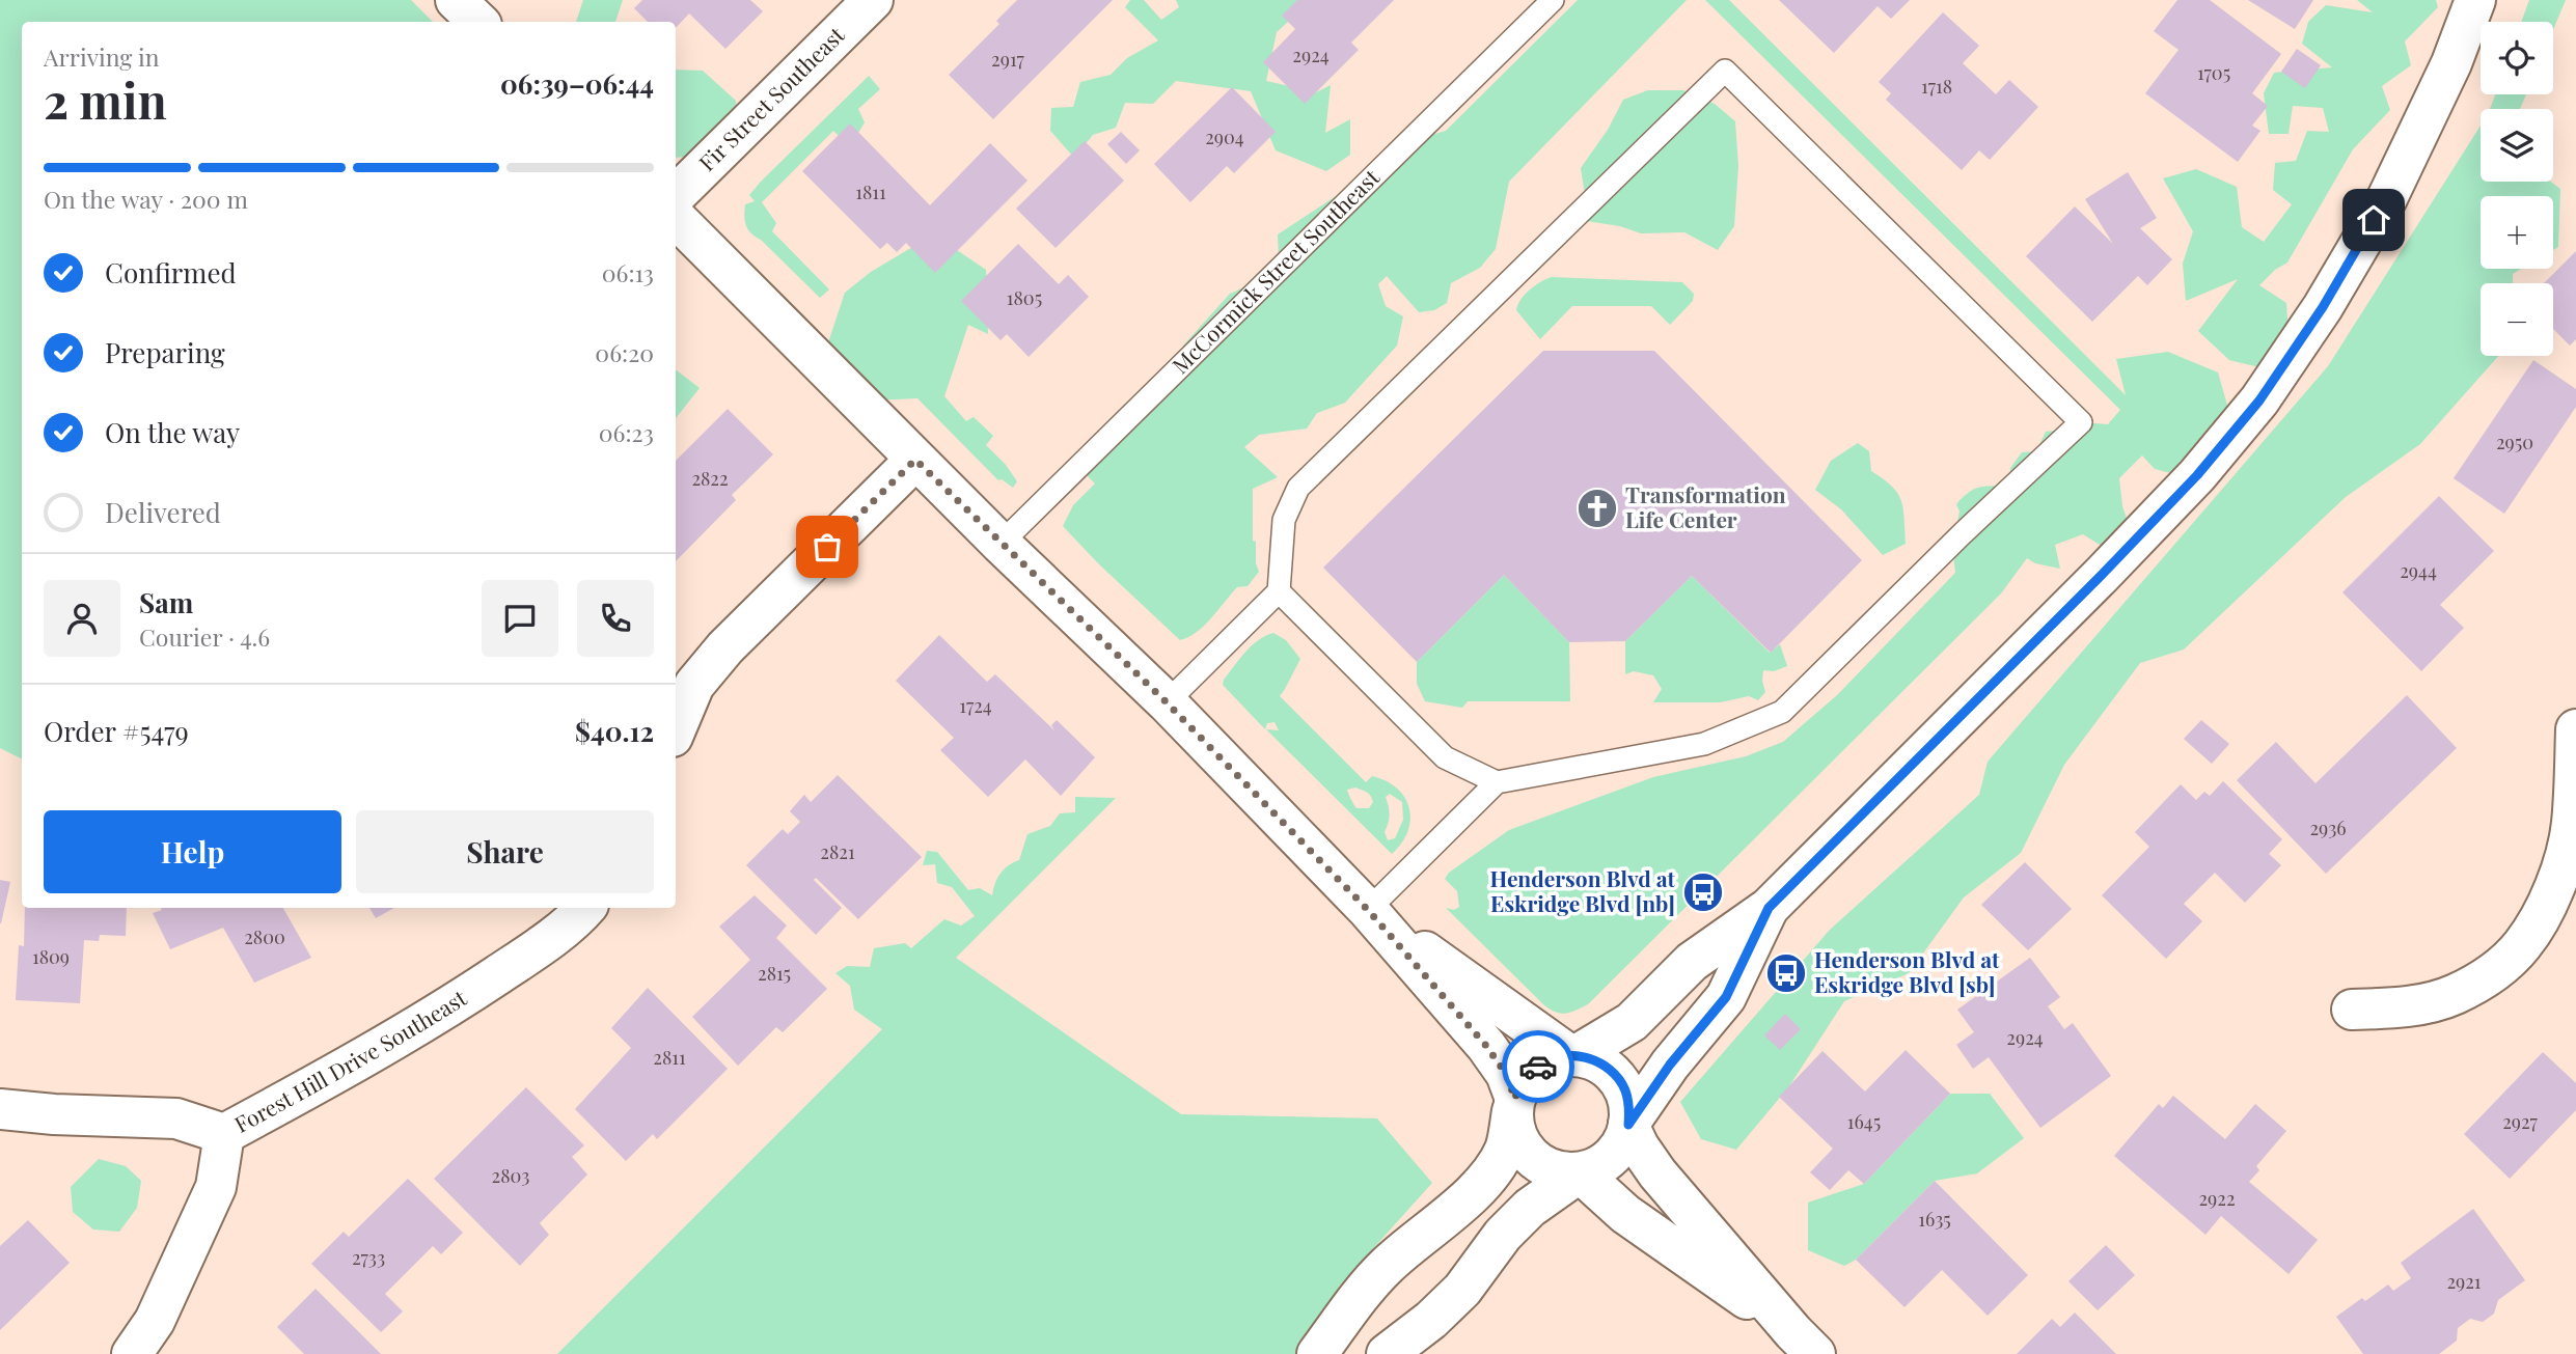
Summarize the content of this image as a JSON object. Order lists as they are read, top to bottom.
{
  "streets": {
    "street": ["Fir Street Southeast", "Forest Hill Drive Southeast"],
    "lane": ["McCormick Street Southeast"]
  },
  "places": {
    "church": ["Transformation Life Center"],
    "bus stop": ["Henderson Blvd at Eskridge Blvd [nb]", "Henderson Blvd at Eskridge Blvd [sb]"]
  },
  "house_numbers": [
    "2924",
    "2917",
    "1705",
    "1718",
    "2904",
    "1811",
    "1805",
    "2950",
    "2822",
    "2944",
    "1724",
    "2936",
    "2821",
    "2800",
    "1809",
    "2815",
    "2924",
    "2811",
    "1645",
    "2927",
    "2803",
    "2922",
    "1635",
    "2733",
    "2921"
  ],
  "page": {
    "map_buttons": ["+", "−"],
    "heading": ["2 min", "Arriving in", "06:39–06:44"],
    "panel": [
      "Sam",
      "Courier · 4.6",
      "Order #5479",
      "$40.12"
    ],
    "bar": "On the way · 200 m",
    "list": [
      ["Confirmed", "06:13"],
      ["Preparing", "06:20"],
      ["On the way", "06:23"],
      "Delivered"
    ],
    "buttons": ["Help", "Share"]
  }
}
